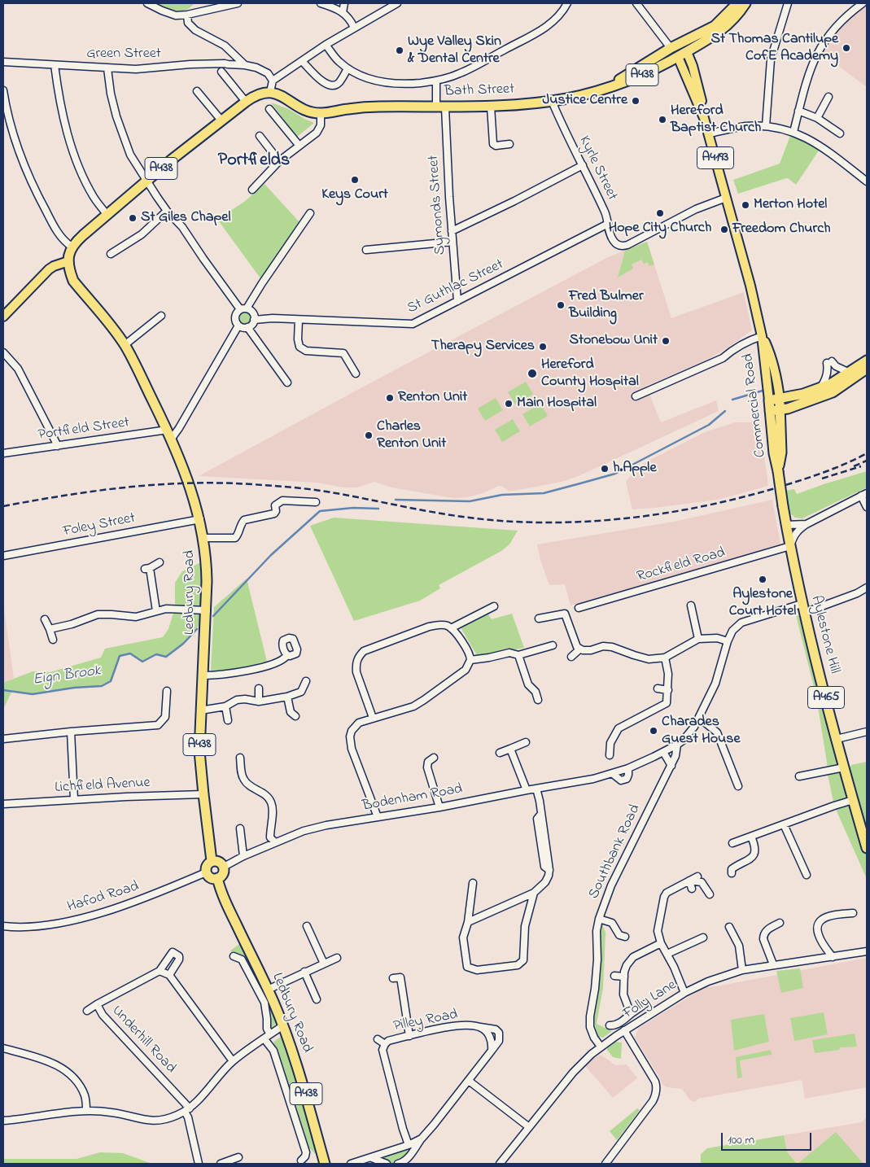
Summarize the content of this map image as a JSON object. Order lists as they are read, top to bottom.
{
  "streets": {
    "highway": [
      "A438",
      "Bath Street",
      "Commercial Road",
      "Ledbury Road",
      "Aylestone Hill",
      "A465"
    ],
    "main road": ["A4193"],
    "street": [
      "Green Street",
      "Kyrle Street",
      "Symonds Street",
      "St Guthlac Street",
      "Portfield Street",
      "Foley Street",
      "Rockfield Road",
      "Lichfield Avenue",
      "Bodenham Road",
      "Southbank Road",
      "Hafod Road",
      "Folly Lane",
      "Pilley Road",
      "Underhill Road"
    ]
  },
  "crossings": [
    ["A438", "Bath Street"],
    ["A438", "Commercial Road"],
    ["A438", "Ledbury Road"],
    ["Bath Street", "Kyrle Street"],
    ["Bath Street", "Symonds Street"],
    ["Bath Street", "Commercial Road"],
    ["Kyrle Street", "St Guthlac Street"],
    ["Kyrle Street", "Commercial Road"],
    ["Symonds Street", "St Guthlac Street"],
    ["Commercial Road", "Rockfield Road"],
    ["Commercial Road", "Aylestone Hill"],
    ["Portfield Street", "Ledbury Road"],
    ["Foley Street", "Ledbury Road"],
    ["Rockfield Road", "Aylestone Hill"],
    ["Ledbury Road", "Lichfield Avenue"],
    ["Ledbury Road", "Bodenham Road"],
    ["Ledbury Road", "Hafod Road"],
    ["Bodenham Road", "Southbank Road"],
    ["Bodenham Road", "Hafod Road"],
    ["Southbank Road", "Folly Lane"]
  ],
  "districts": ["Portfields"],
  "water": ["Eign Brook"],
  "places": [
    "St Thomas Cantilupe CofE Academy",
    "Wye Valley Skin & Dental Centre",
    "Justice Centre",
    "Hereford Baptist Church",
    "Keys Court",
    "Merton Hotel",
    "Hope City Church",
    "St Giles Chapel",
    "Freedom Church",
    "Fred Bulmer Building",
    "Stonebow Unit",
    "Therapy Services",
    "Hereford County Hospital",
    "Renton Unit",
    "Main Hospital",
    "Charles Renton Unit",
    "h.Apple",
    "Aylestone Court Hotel",
    "Charades Guest House"
  ],
  "scale_bar": "100 m"
}
